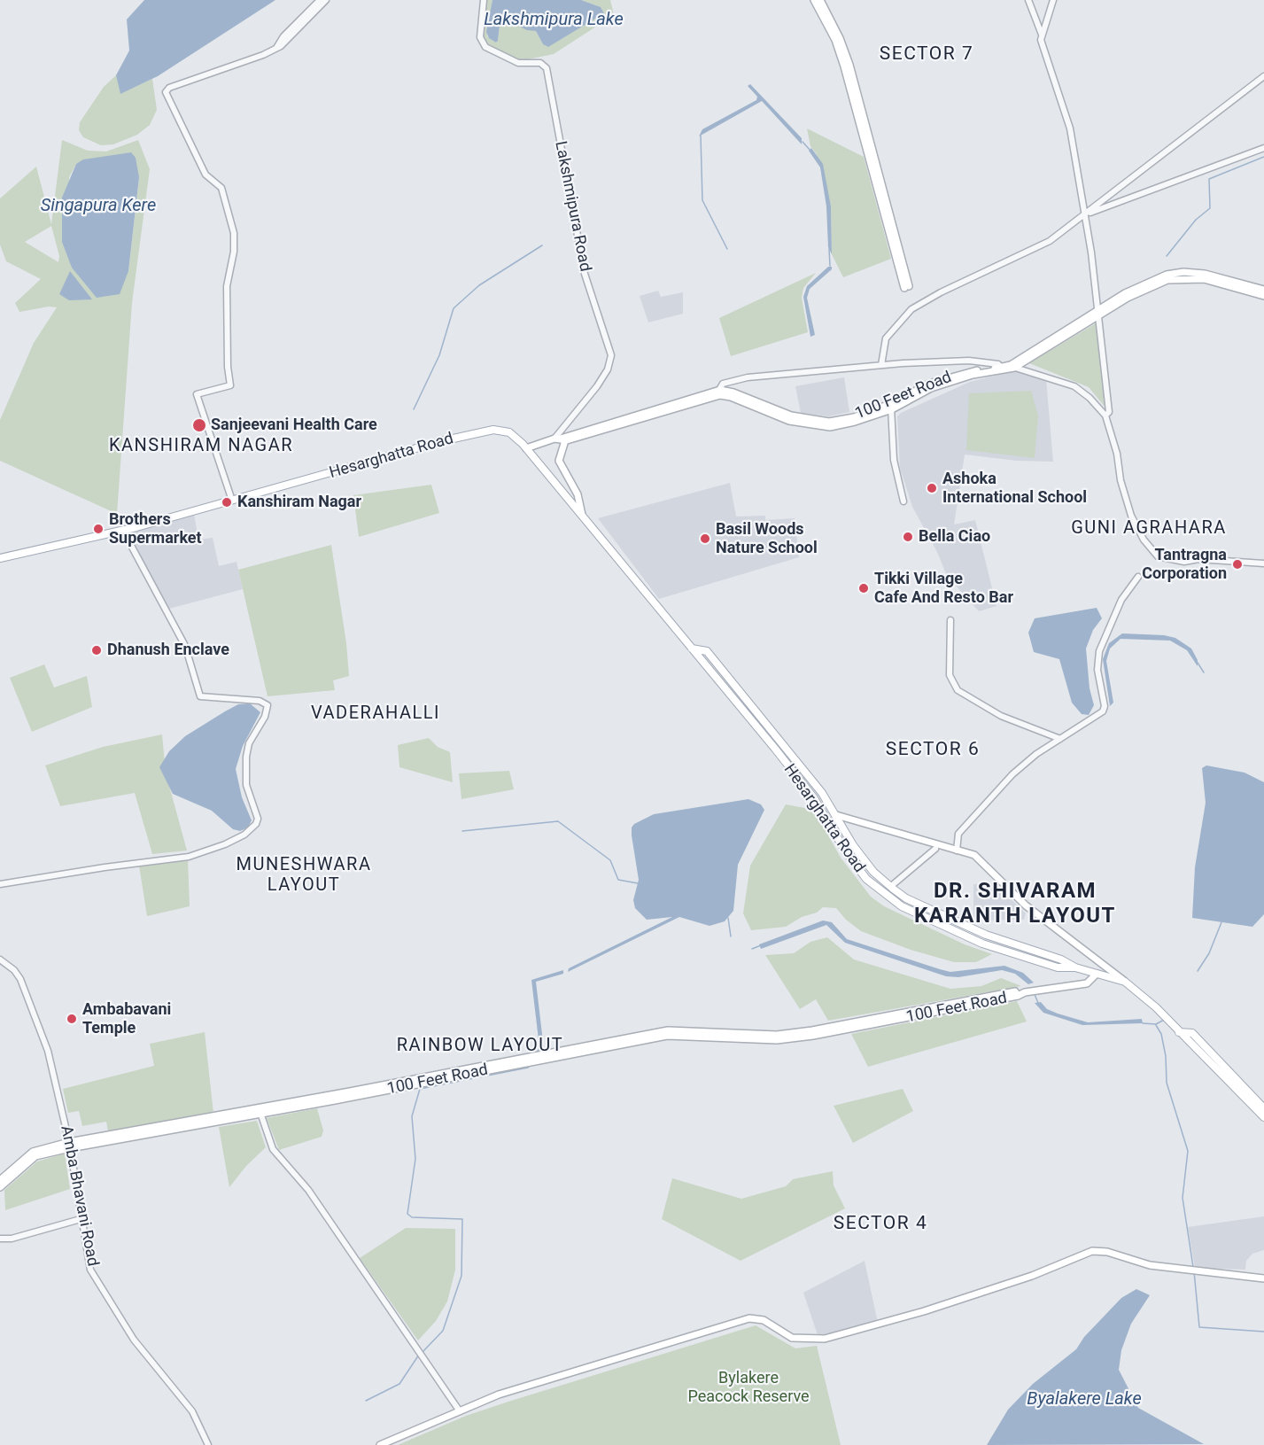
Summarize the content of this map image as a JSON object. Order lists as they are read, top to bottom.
{
  "streets": {
    "main road": ["100 Feet Road", "Hesarghatta Road"],
    "street": ["Lakshmipura Road", "Amba Bhavani Road"]
  },
  "crossings": [
    ["100 Feet Road", "Amba Bhavani Road"]
  ],
  "districts": [
    "SECTOR 7",
    "KANSHIRAM NAGAR",
    "GUNI AGRAHARA",
    "VADERAHALLI",
    "SECTOR 6",
    "MUNESHWARA LAYOUT",
    "DR. SHIVARAM KARANTH LAYOUT",
    "RAINBOW LAYOUT",
    "SECTOR 4"
  ],
  "water": ["Lakshmipura Lake", "Singapura Kere", "Byalakere Lake"],
  "parks": ["Bylakere Peacock Reserve"],
  "places": [
    "Sanjeevani Health Care",
    "Ashoka International School",
    "Kanshiram Nagar",
    "Brothers Supermarket",
    "Bella Ciao",
    "Basil Woods Nature School",
    "Tantragna Corporation",
    "Tikki Village Cafe And Resto Bar",
    "Dhanush Enclave",
    "Ambabavani Temple"
  ]
}
